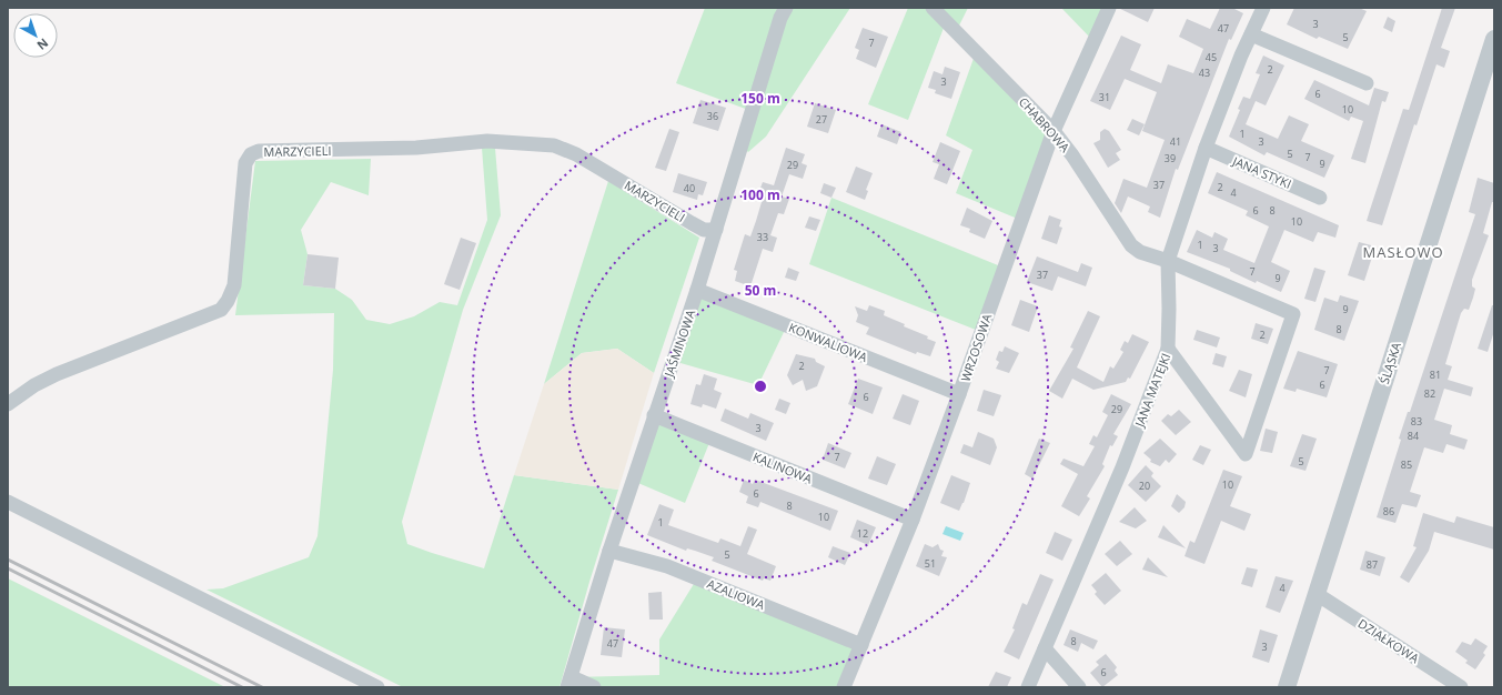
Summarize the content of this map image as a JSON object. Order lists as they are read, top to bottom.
{
  "streets": {
    "street": [
      "CHABROWA",
      "MARZYCIELI",
      "JANA STYKI",
      "KONWALIOWA",
      "JAŚMINOWA",
      "WRZOSOWA",
      "ŚLĄSKA",
      "JANA MATEJKI",
      "KALINOWA",
      "AZALIOWA",
      "DZIAŁKOWA"
    ]
  },
  "crossings": [
    ["CHABROWA", "WRZOSOWA"],
    ["CHABROWA", "JANA MATEJKI"],
    ["MARZYCIELI", "JAŚMINOWA"],
    ["JANA STYKI", "JANA MATEJKI"],
    ["KONWALIOWA", "JAŚMINOWA"],
    ["KONWALIOWA", "WRZOSOWA"],
    ["JAŚMINOWA", "KALINOWA"],
    ["JAŚMINOWA", "AZALIOWA"],
    ["WRZOSOWA", "KALINOWA"],
    ["WRZOSOWA", "AZALIOWA"],
    ["ŚLĄSKA", "DZIAŁKOWA"]
  ],
  "districts": ["MASŁOWO"],
  "house_numbers": [
    "3",
    "47",
    "5",
    "7",
    "45",
    "2",
    "43",
    "3",
    "6",
    "31",
    "10",
    "36",
    "27",
    "1",
    "41",
    "3",
    "5",
    "7",
    "39",
    "9",
    "29",
    "37",
    "2",
    "40",
    "4",
    "6",
    "8",
    "10",
    "33",
    "1",
    "3",
    "7",
    "37",
    "9",
    "9",
    "8",
    "2",
    "2",
    "7",
    "81",
    "6",
    "82",
    "6",
    "29",
    "83",
    "3",
    "84",
    "7",
    "5",
    "85",
    "10",
    "20",
    "6",
    "8",
    "86",
    "10",
    "1",
    "12",
    "5",
    "51",
    "87",
    "4",
    "8",
    "47",
    "3",
    "6"
  ],
  "north": "bottom right",
  "rings": ["150 m", "100 m", "50 m"]
}
